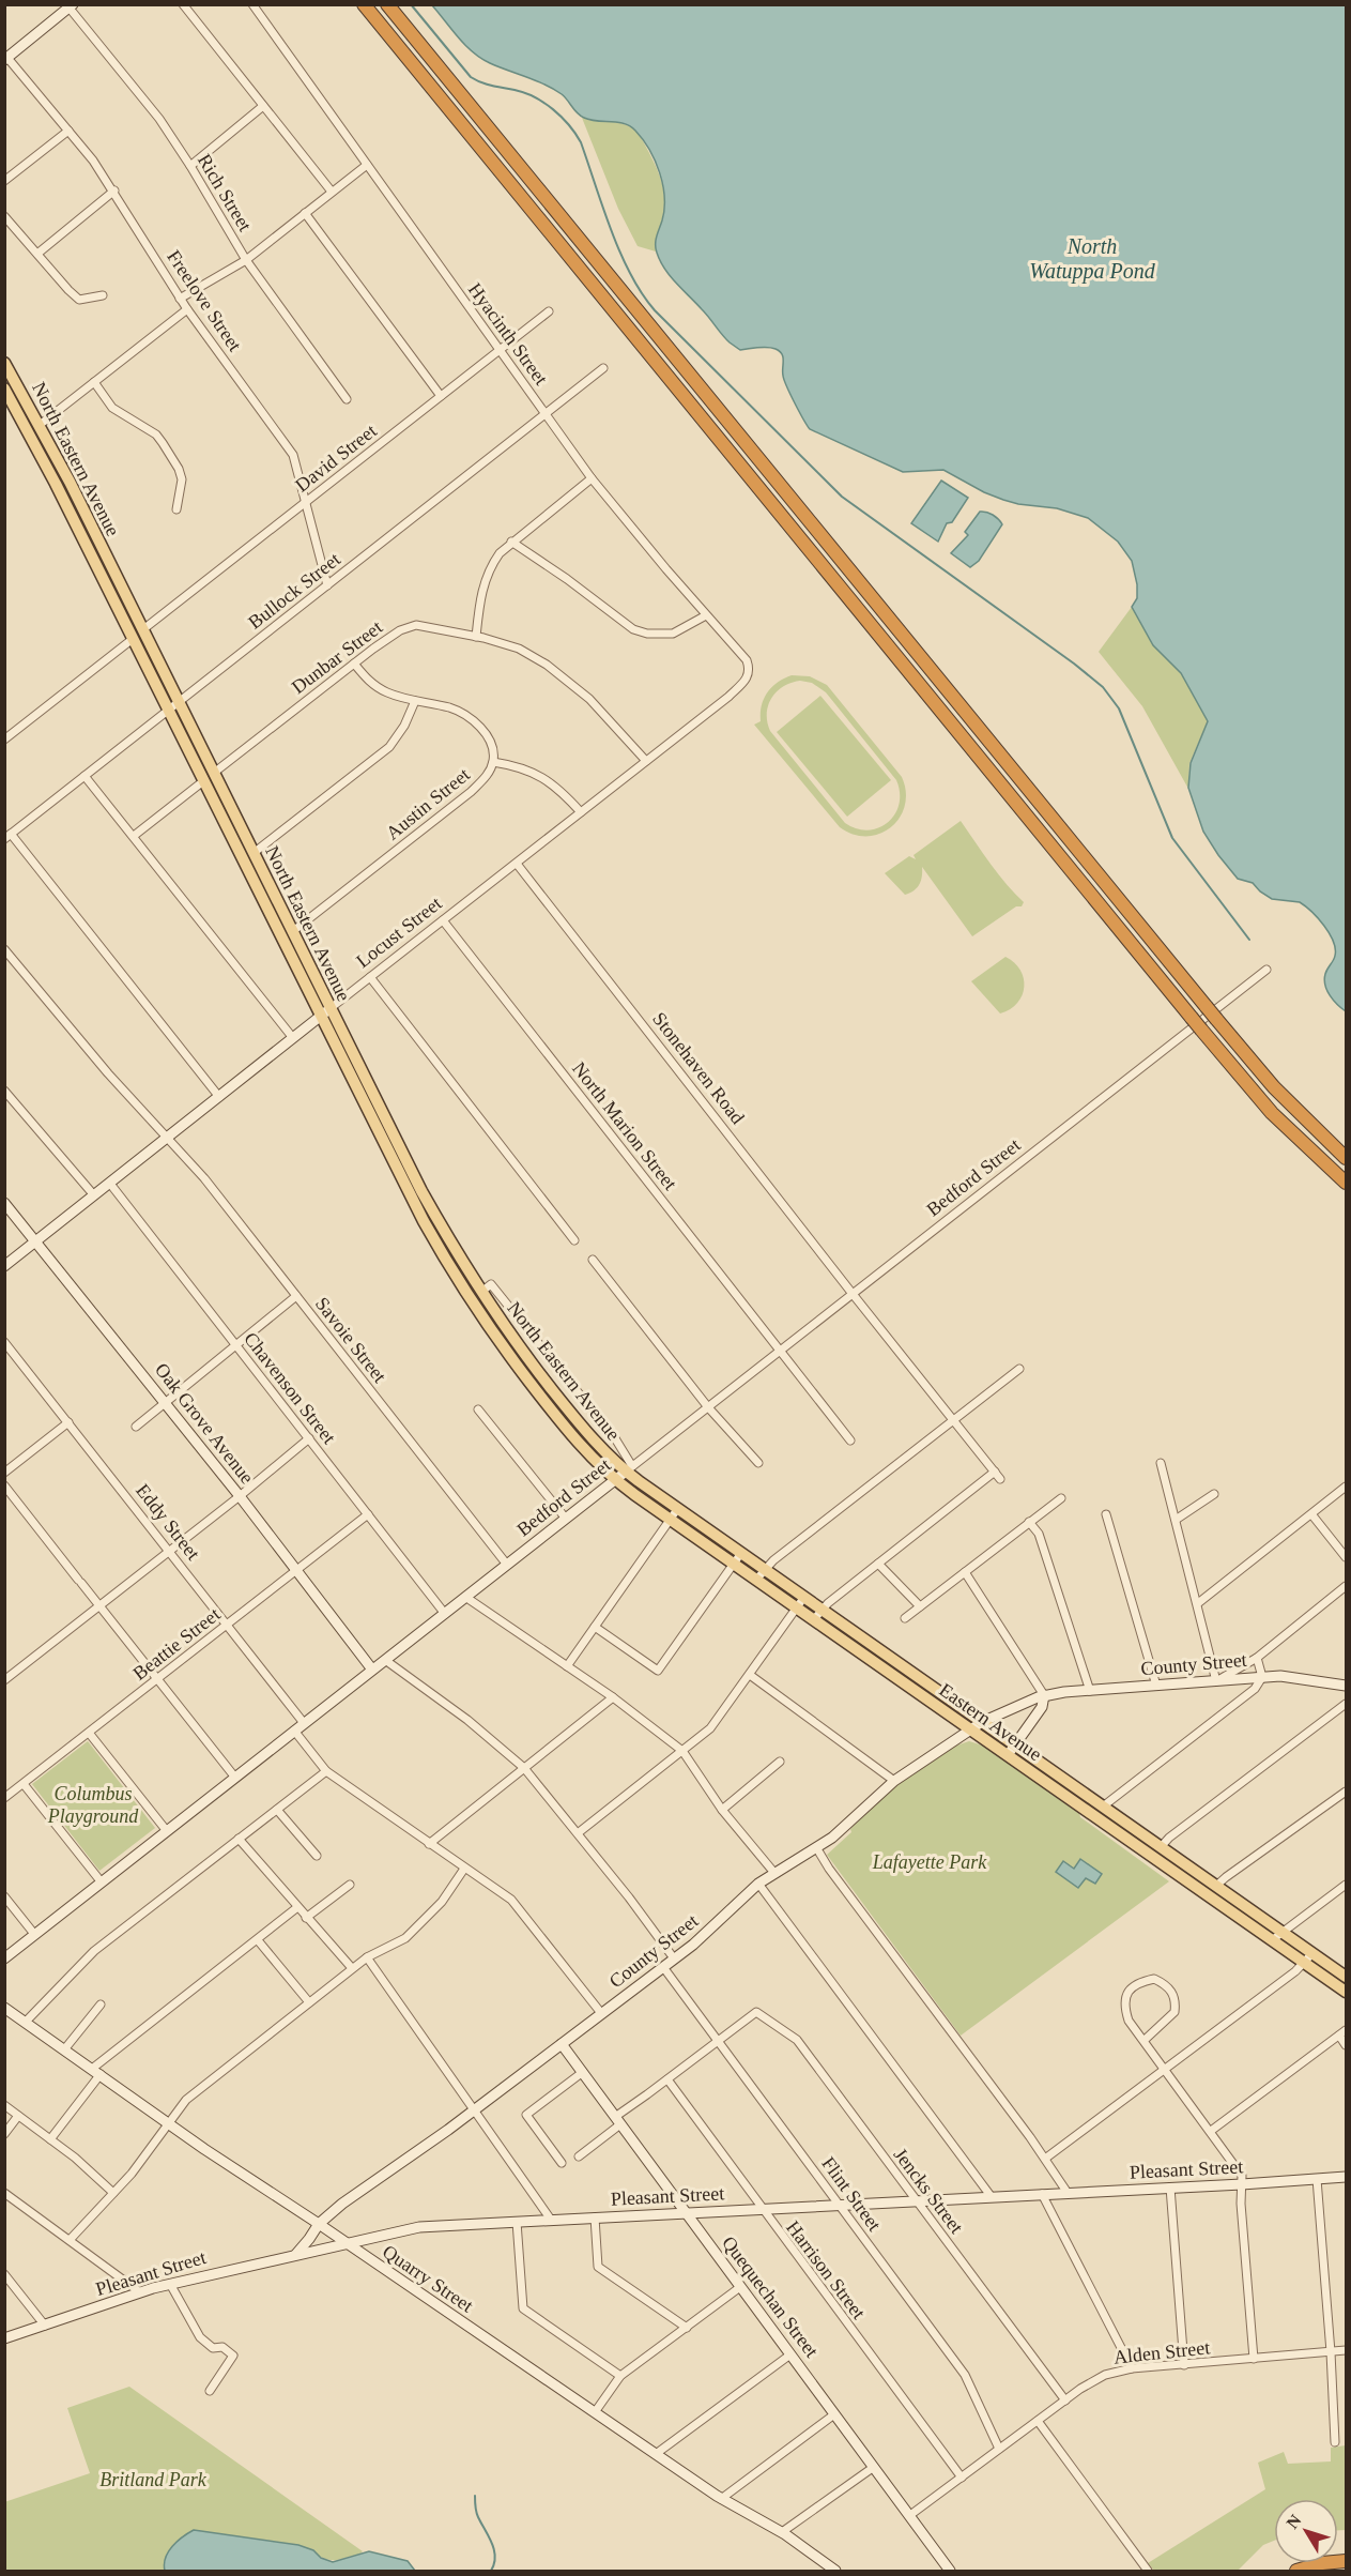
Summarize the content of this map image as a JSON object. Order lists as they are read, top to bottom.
{
  "streets": {
    "main road": ["North Eastern Avenue", "Eastern Avenue"],
    "street": [
      "Rich Street",
      "Freelove Street",
      "Hyacinth Street",
      "David Street",
      "Bullock Street",
      "Dunbar Street",
      "Austin Street",
      "Locust Street",
      "Stonehaven Road",
      "North Marion Street",
      "Bedford Street",
      "Savoie Street",
      "Chavenson Street",
      "Oak Grove Avenue",
      "Eddy Street",
      "Beattie Street",
      "County Street",
      "Pleasant Street",
      "Jencks Street",
      "Flint Street",
      "Harrison Street",
      "Quarry Street",
      "Quequechan Street",
      "Alden Street"
    ]
  },
  "crossings": [
    ["Freelove Street", "David Street"],
    ["Freelove Street", "Bullock Street"],
    ["Hyacinth Street", "David Street"],
    ["Hyacinth Street", "Bullock Street"],
    ["Hyacinth Street", "Locust Street"],
    ["David Street", "North Eastern Avenue"],
    ["North Eastern Avenue", "Bullock Street"],
    ["North Eastern Avenue", "Dunbar Street"],
    ["North Eastern Avenue", "Austin Street"],
    ["North Eastern Avenue", "Locust Street"],
    ["North Eastern Avenue", "Bedford Street"],
    ["North Eastern Avenue", "Eastern Avenue"],
    ["Dunbar Street", "Austin Street"],
    ["Dunbar Street", "Locust Street"],
    ["Locust Street", "Stonehaven Road"],
    ["Locust Street", "North Marion Street"],
    ["Locust Street", "Savoie Street"],
    ["Locust Street", "Chavenson Street"],
    ["Locust Street", "Oak Grove Avenue"],
    ["Stonehaven Road", "Bedford Street"],
    ["North Marion Street", "Bedford Street"],
    ["Bedford Street", "Savoie Street"],
    ["Bedford Street", "Chavenson Street"],
    ["Bedford Street", "Oak Grove Avenue"],
    ["Bedford Street", "Eddy Street"],
    ["Bedford Street", "Eastern Avenue"],
    ["Chavenson Street", "Beattie Street"],
    ["Oak Grove Avenue", "Beattie Street"],
    ["Eddy Street", "Beattie Street"],
    ["County Street", "Eastern Avenue"],
    ["County Street", "Pleasant Street"],
    ["County Street", "Flint Street"],
    ["County Street", "Quarry Street"],
    ["County Street", "Quequechan Street"],
    ["Pleasant Street", "Jencks Street"],
    ["Pleasant Street", "Flint Street"],
    ["Pleasant Street", "Harrison Street"],
    ["Pleasant Street", "Quarry Street"],
    ["Pleasant Street", "Quequechan Street"],
    ["Jencks Street", "Flint Street"],
    ["Jencks Street", "Alden Street"],
    ["Flint Street", "Alden Street"],
    ["Harrison Street", "Alden Street"],
    ["Quequechan Street", "Alden Street"]
  ],
  "water": ["North Watuppa Pond"],
  "parks": ["Columbus Playground", "Lafayette Park", "Britland Park"],
  "north": "top left"
}
